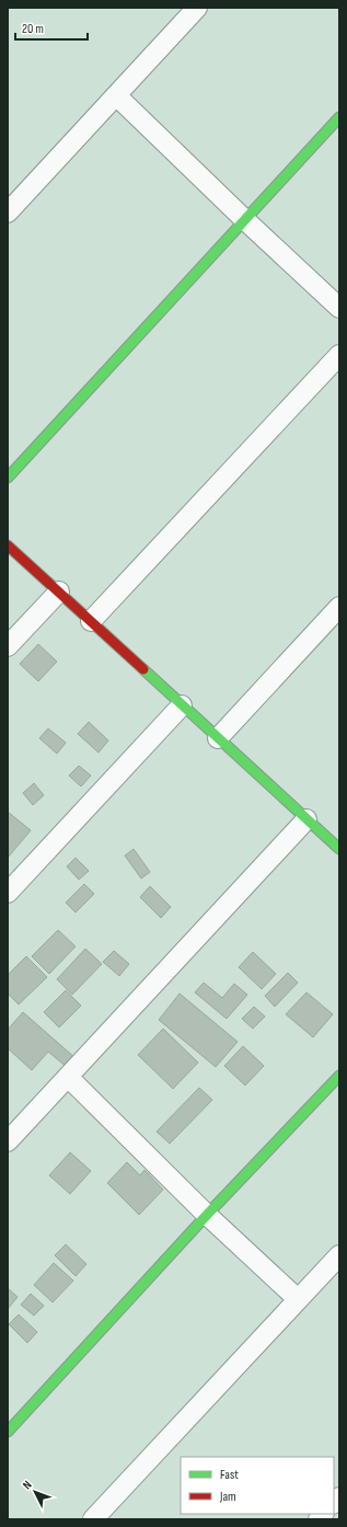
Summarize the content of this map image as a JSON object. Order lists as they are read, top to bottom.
{
  "legend": ["Fast", "Jam"],
  "scale_bar": "20 m",
  "north": "top left"
}
